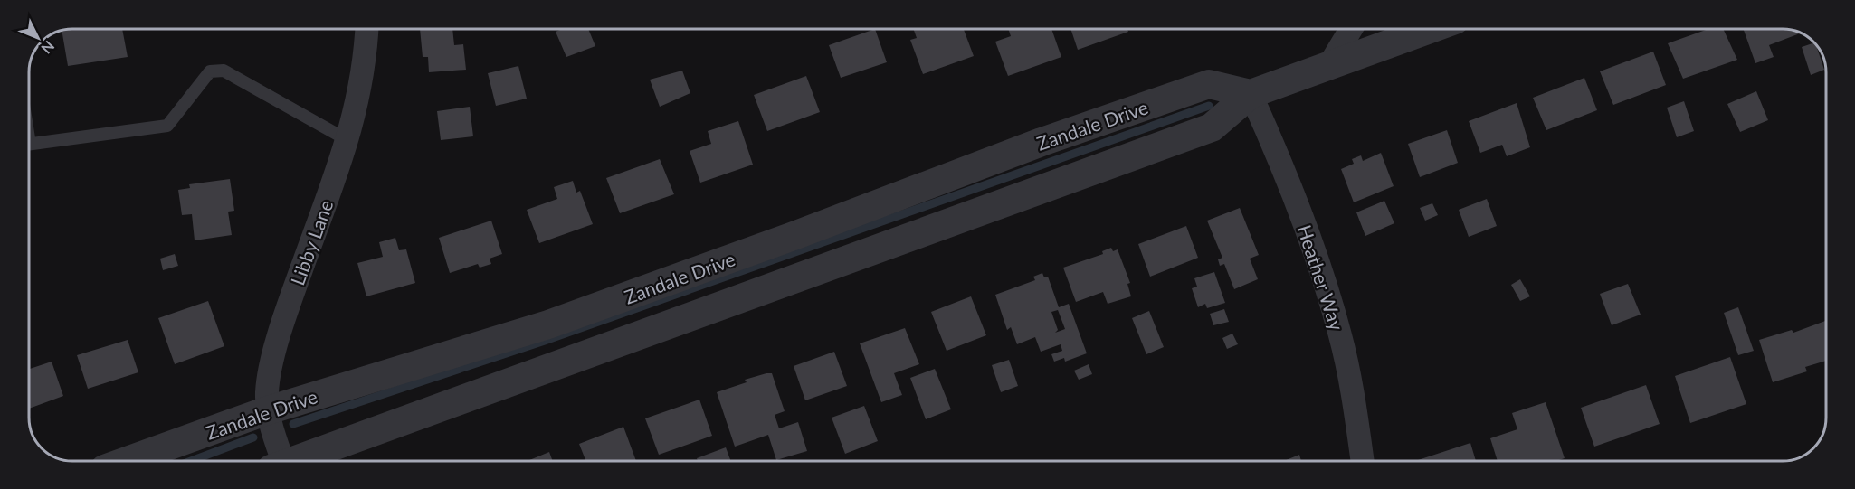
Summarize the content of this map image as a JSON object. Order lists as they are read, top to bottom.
{
  "streets": {
    "street": ["Zandale Drive", "Libby Lane", "Heather Way"]
  },
  "crossings": [
    ["Zandale Drive", "Libby Lane"],
    ["Zandale Drive", "Heather Way"]
  ],
  "north": "bottom right"
}
